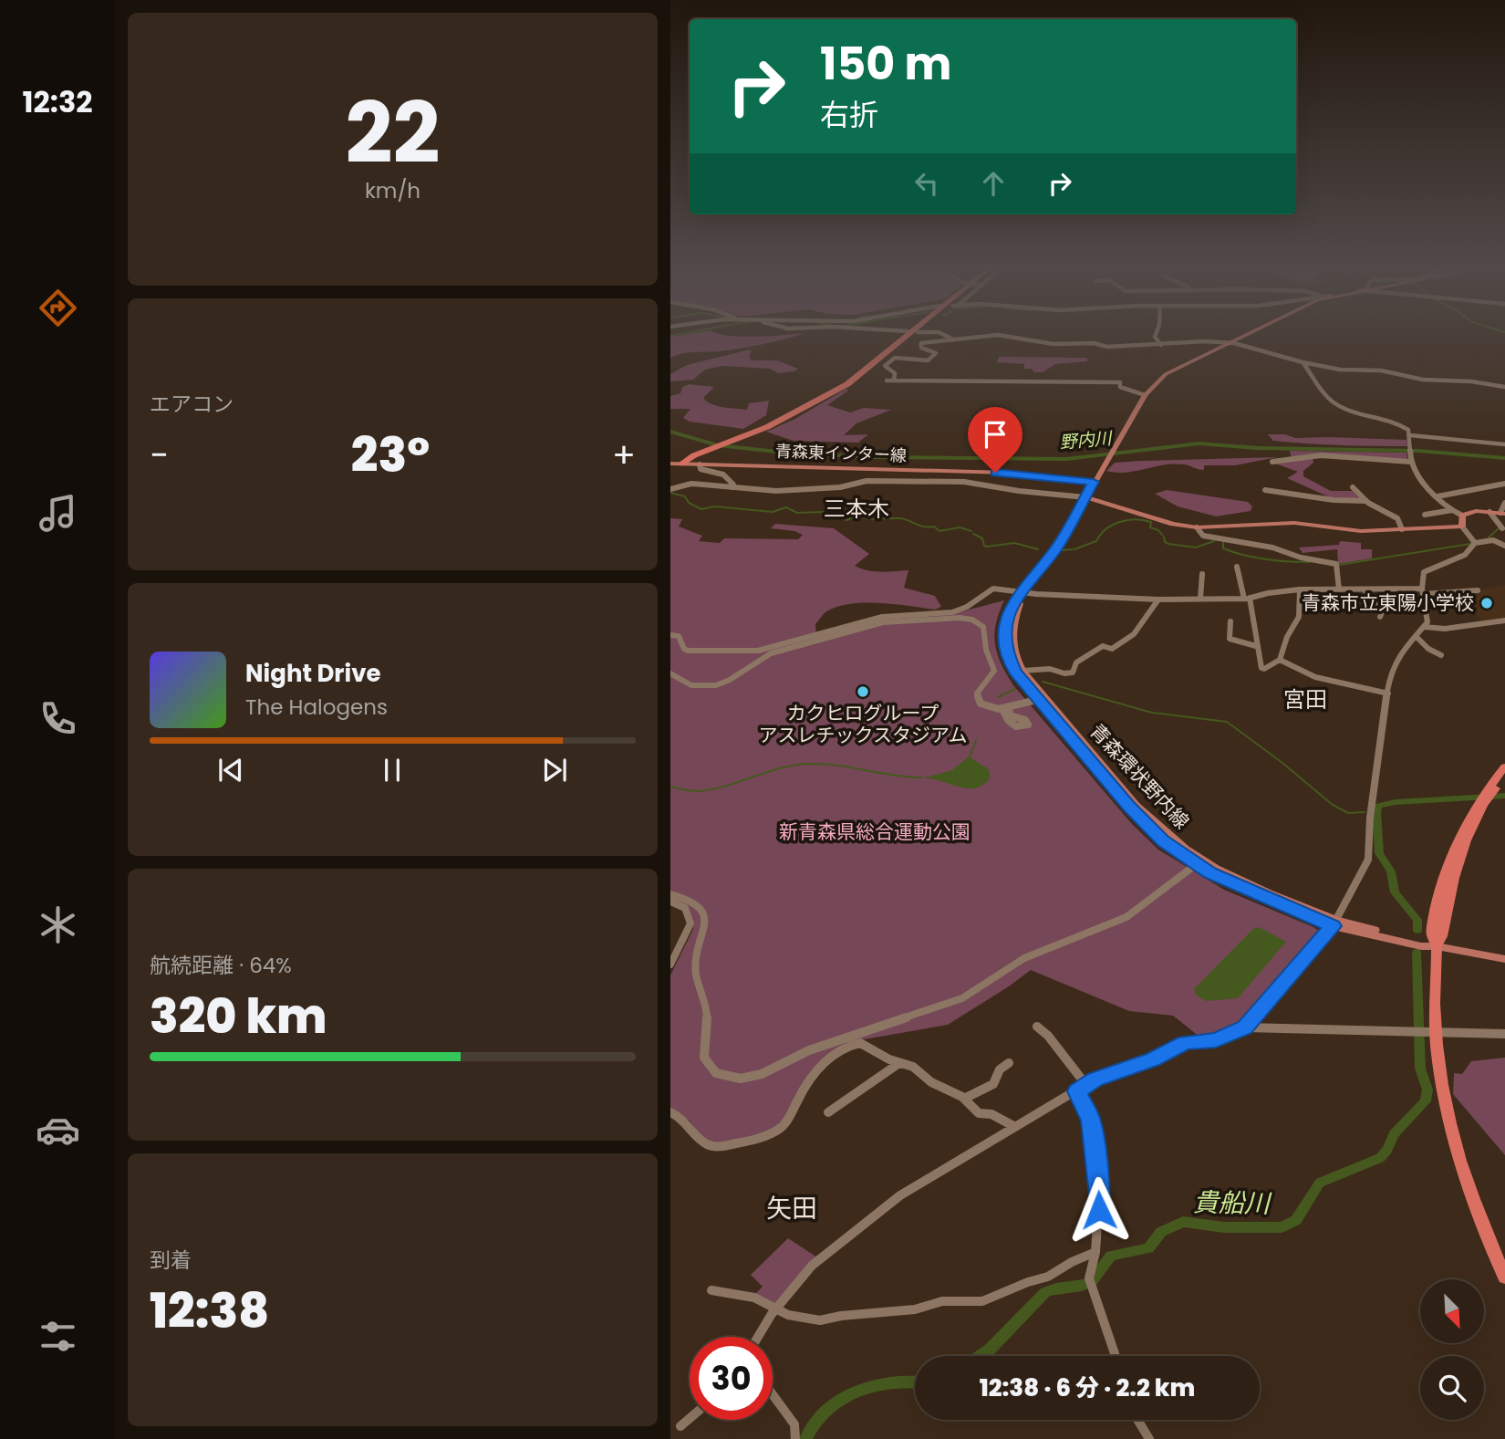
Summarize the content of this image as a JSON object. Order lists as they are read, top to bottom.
{
  "streets": {
    "highway": ["青森東インター線"],
    "main road": ["青森環状野内線"]
  },
  "crossings": [
    ["青森東インター線", "青森環状野内線"]
  ],
  "districts": ["三本木", "宮田", "矢田"],
  "water": ["野内川", "貴船川"],
  "parks": ["新青森県総合運動公園"],
  "places": ["青森市立東陽小学校", "カクヒログループ アスレチックスタジアム"],
  "north": "bottom right",
  "page": {
    "tabs": "12:32",
    "tile": [
      ["22", "km/h"],
      "エアコン",
      ["航続距離 · 64%", "320 km"],
      ["到着", "12:38"]
    ],
    "turn": ["150 m", "右折"],
    "heat": ["−", "23°", "+"],
    "song": ["Night Drive", "The Halogens"],
    "limit": "30",
    "trip": "12:38 · 6 分 · 2.2 km"
  }
}
